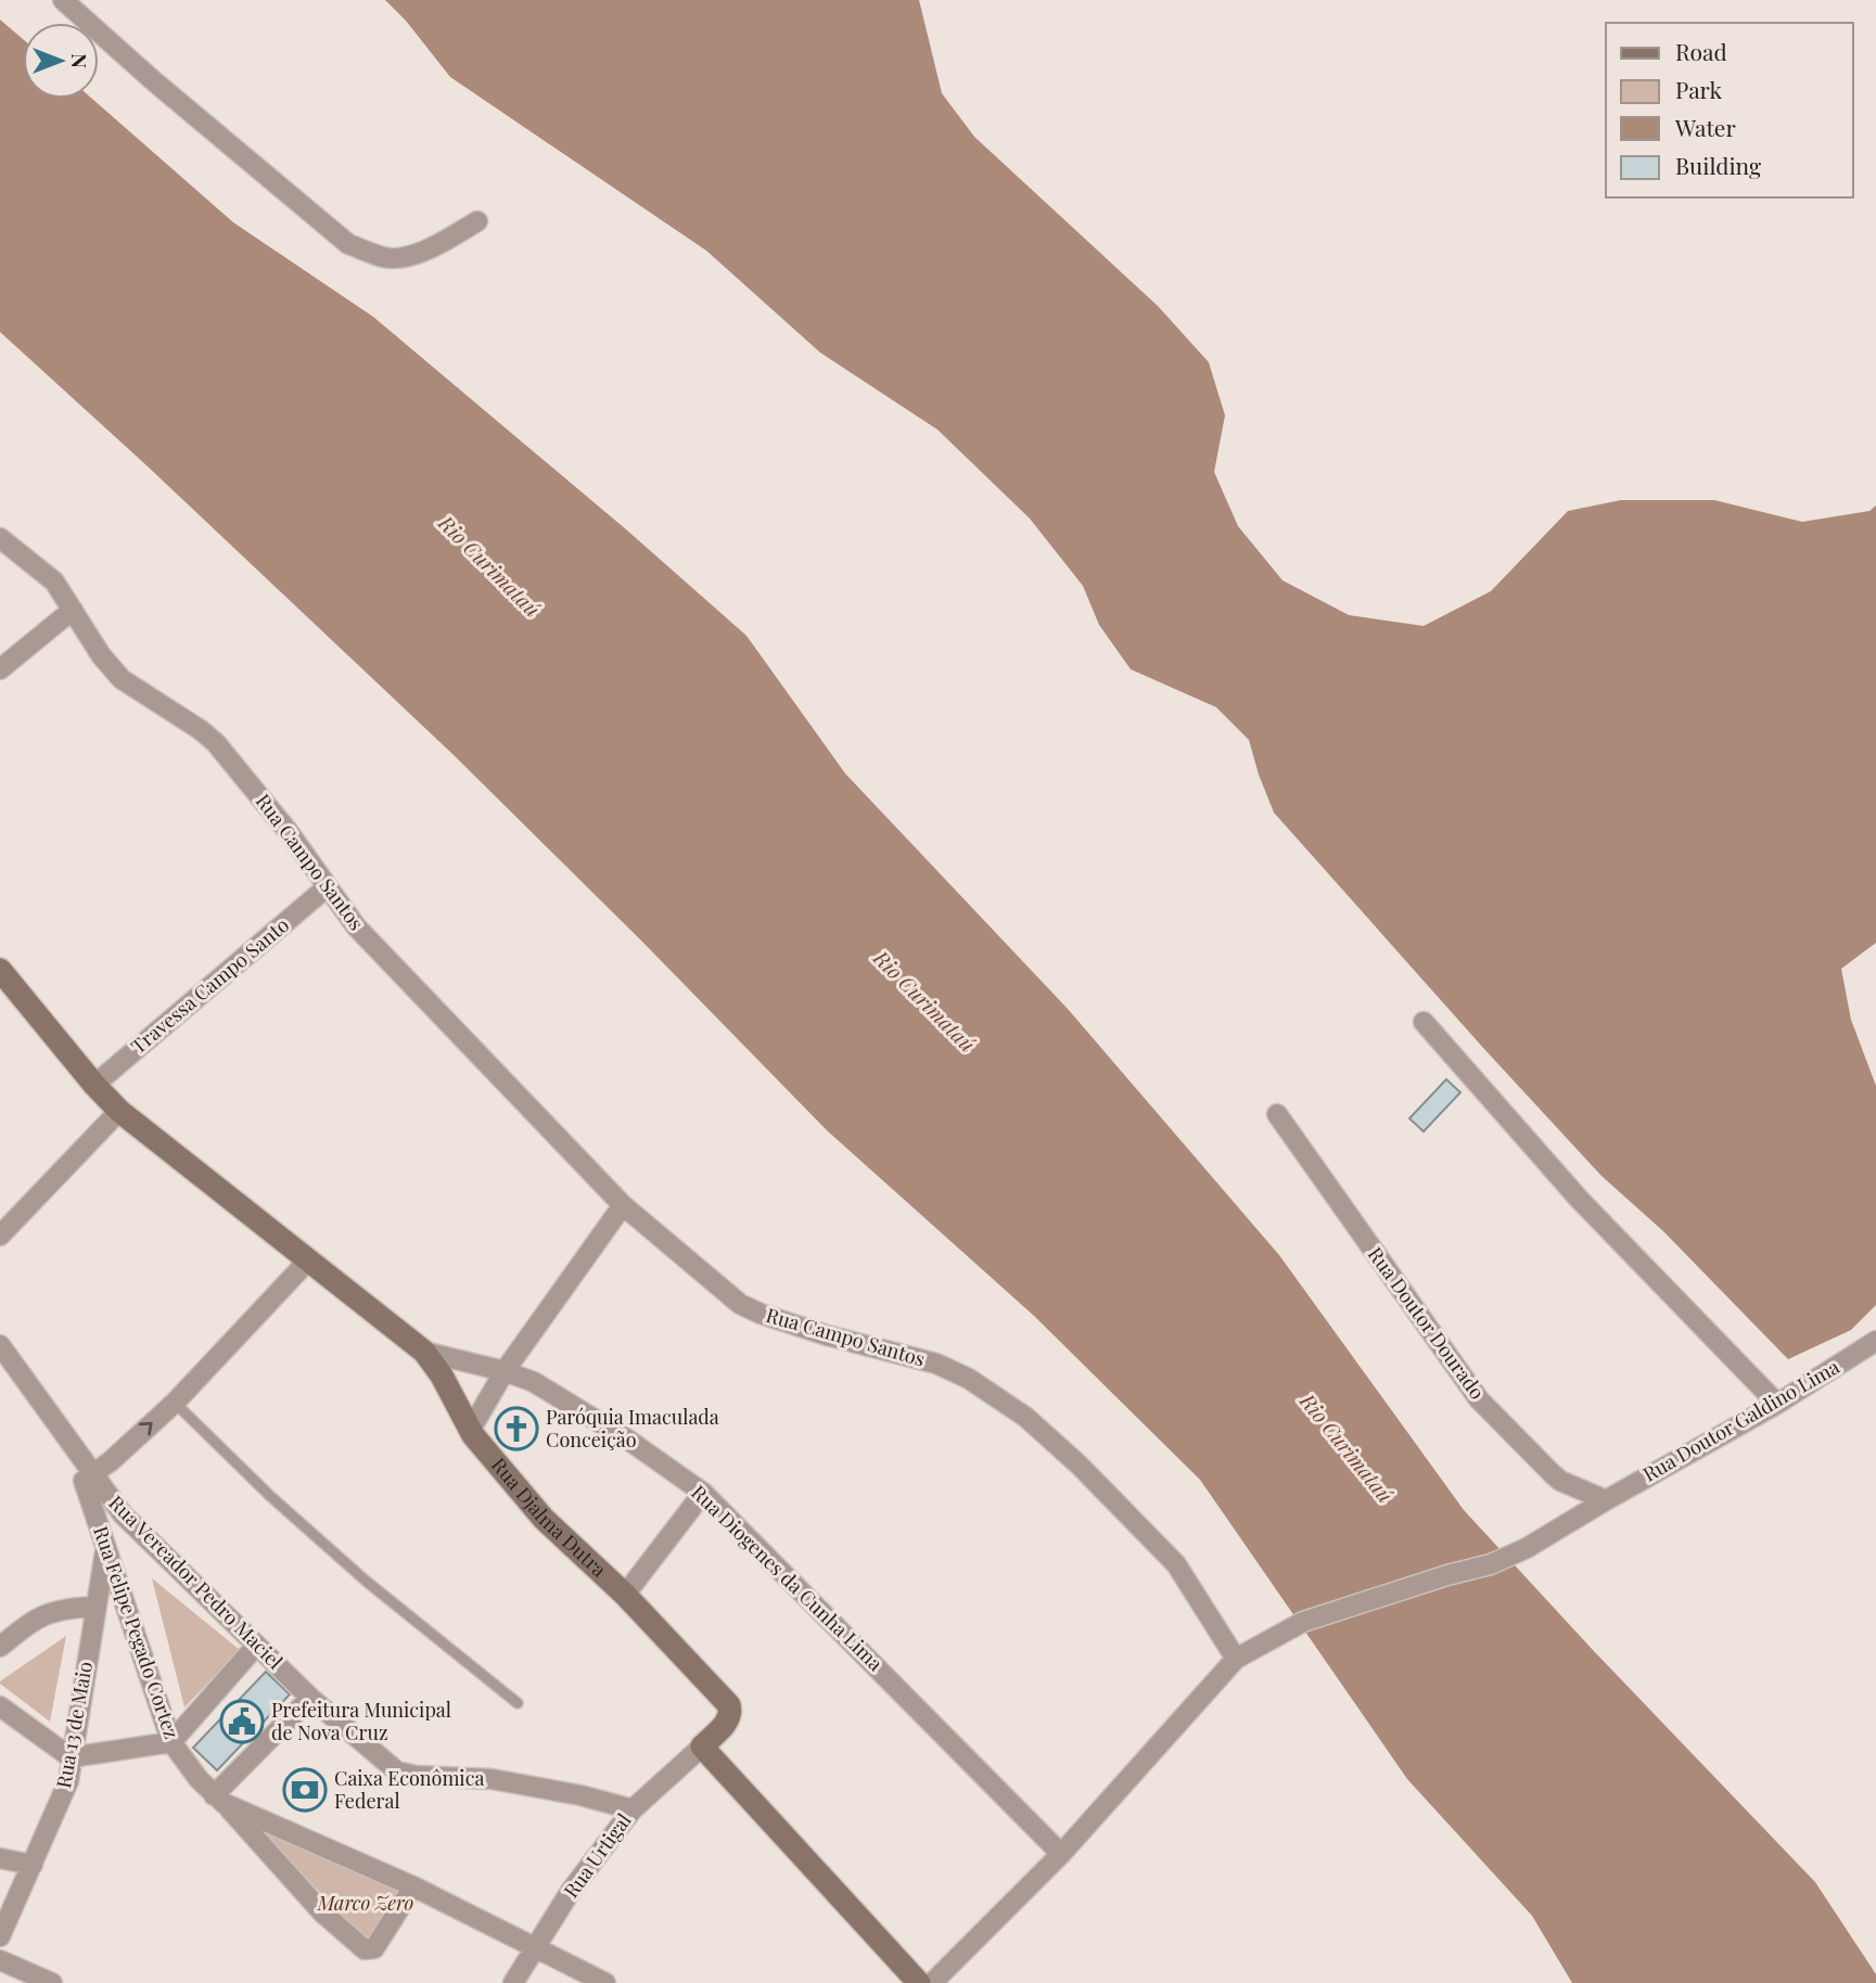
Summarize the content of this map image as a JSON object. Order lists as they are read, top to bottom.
{
  "streets": {
    "main road": ["Rua Djalma Dutra"],
    "street": [
      "Rua Campo Santos",
      "Travessa Campo Santo",
      "Rua Doutor Dourado",
      "Rua Doutor Galdino Lima",
      "Rua Diogenes da Cunha Lima",
      "Rua Vereador Pedro Maciel",
      "Rua Felipe Pegado Cortez",
      "Rua 13 de Maio",
      "Rua Urtigal"
    ]
  },
  "crossings": [
    ["Rua Campo Santos", "Travessa Campo Santo"],
    ["Rua Campo Santos", "Rua Doutor Galdino Lima"],
    ["Travessa Campo Santo", "Rua Djalma Dutra"],
    ["Rua Doutor Dourado", "Rua Doutor Galdino Lima"],
    ["Rua Djalma Dutra", "Rua Diogenes da Cunha Lima"],
    ["Rua Djalma Dutra", "Rua Urtigal"],
    ["Rua Vereador Pedro Maciel", "Rua Felipe Pegado Cortez"],
    ["Rua Vereador Pedro Maciel", "Rua Urtigal"],
    ["Rua Felipe Pegado Cortez", "Rua 13 de Maio"],
    ["Rua Felipe Pegado Cortez", "Rua Urtigal"]
  ],
  "water": ["Rio Curimataú"],
  "parks": ["Marco Zero"],
  "places": {
    "church": ["Paróquia Imaculada Conceição"],
    "public building": ["Prefeitura Municipal de Nova Cruz"],
    "bank": ["Caixa Econômica Federal"]
  },
  "legend": [
    "Road",
    "Park",
    "Water",
    "Building"
  ],
  "north": "right"
}
